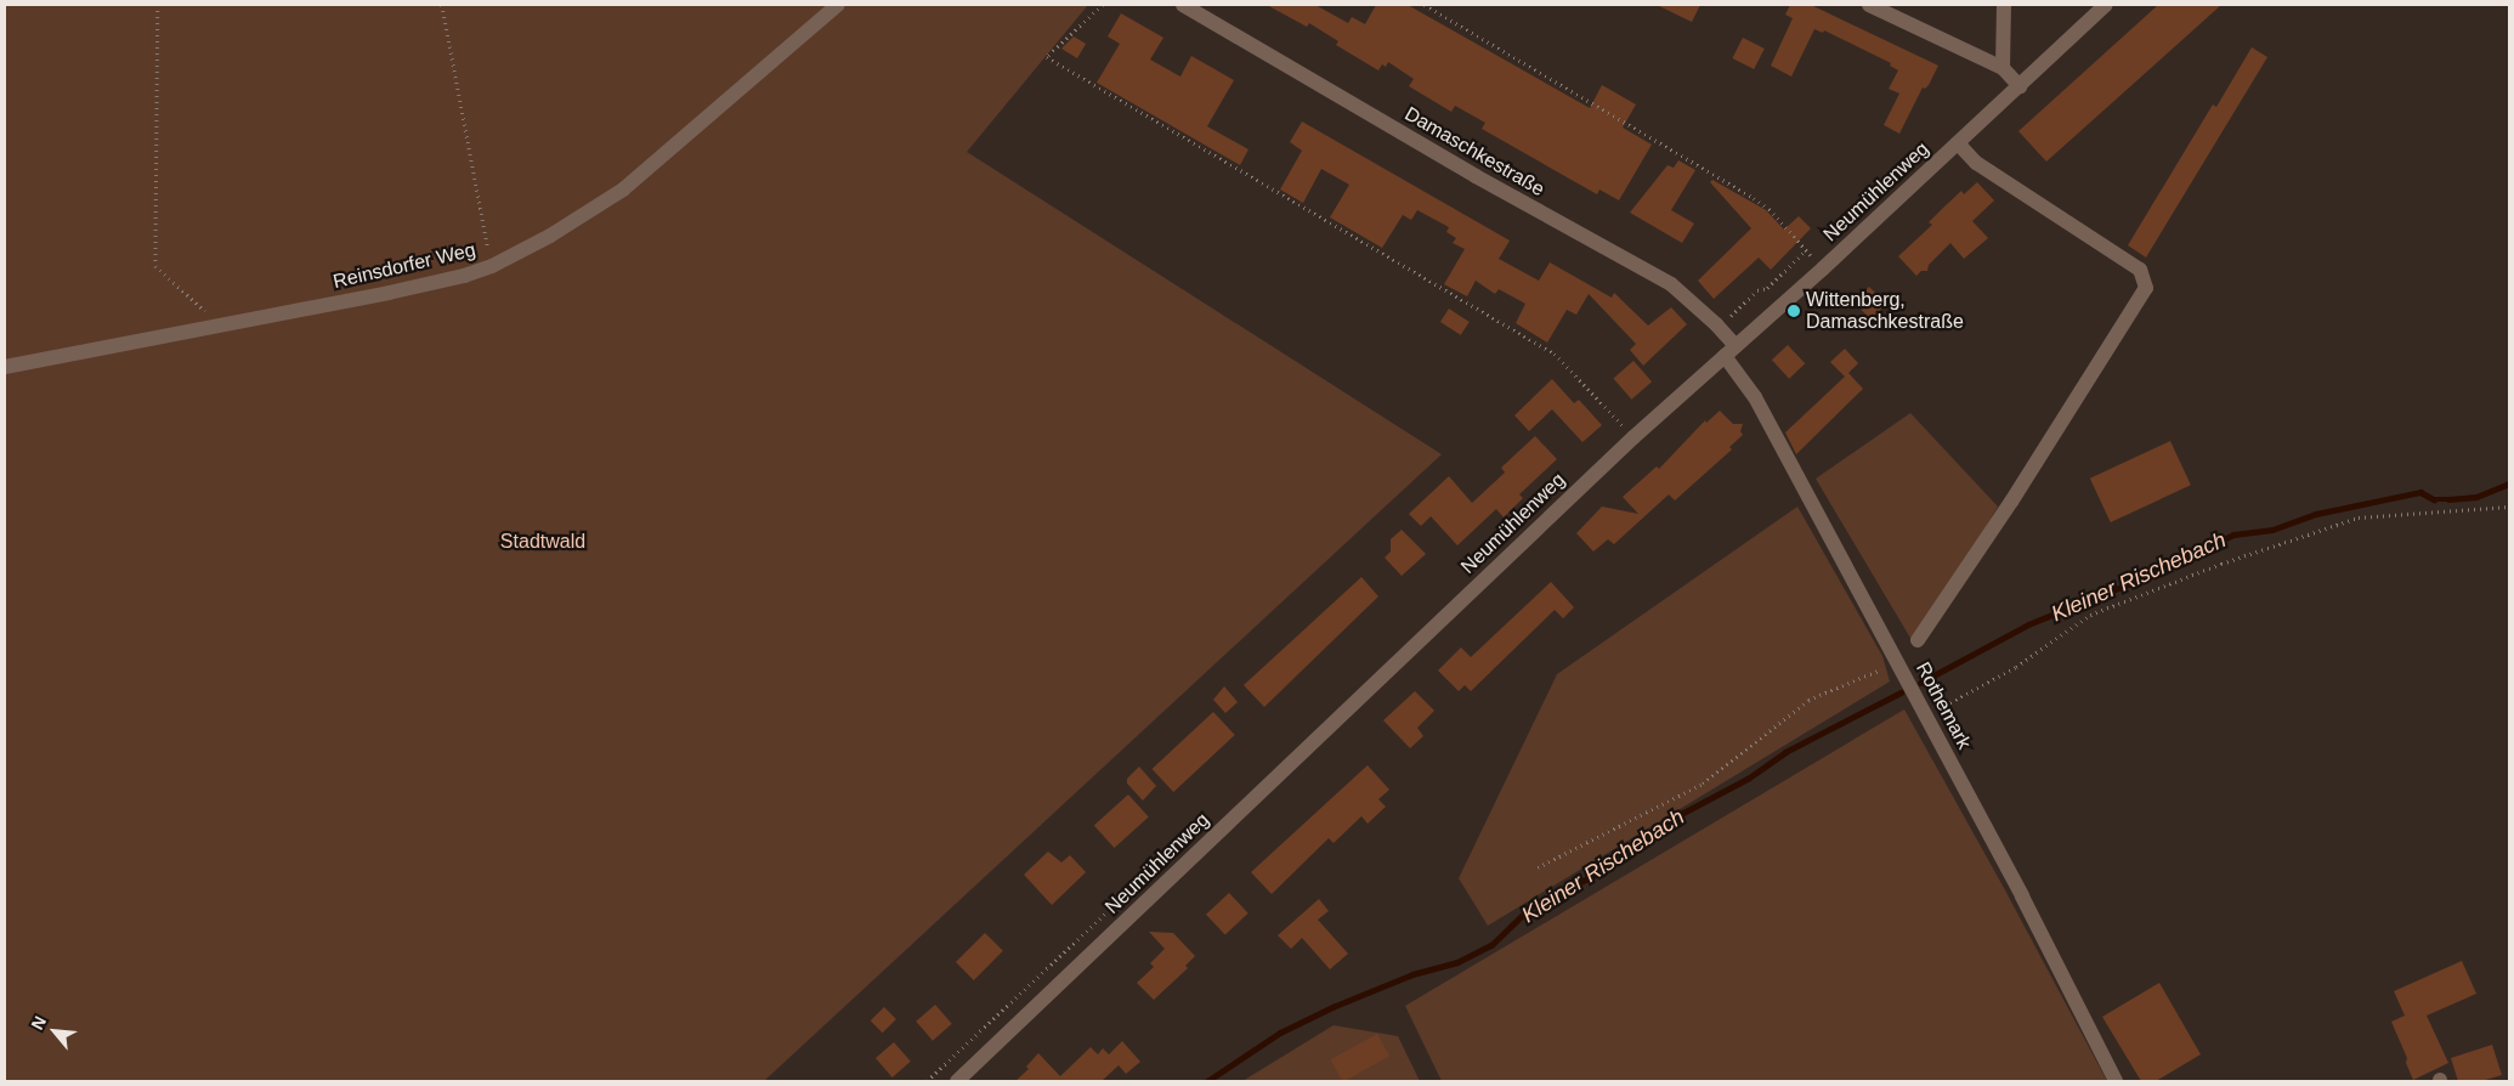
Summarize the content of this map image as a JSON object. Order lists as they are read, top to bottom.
{
  "streets": {
    "street": [
      "Damaschkestraße",
      "Neumühlenweg",
      "Reinsdorfer Weg",
      "Rothemark"
    ]
  },
  "crossings": [
    ["Damaschkestraße", "Neumühlenweg"],
    ["Damaschkestraße", "Rothemark"],
    ["Neumühlenweg", "Rothemark"]
  ],
  "water": ["Kleiner Rischebach"],
  "parks": ["Stadtwald"],
  "places": ["Wittenberg, Damaschkestraße"],
  "north": "top left"
}
